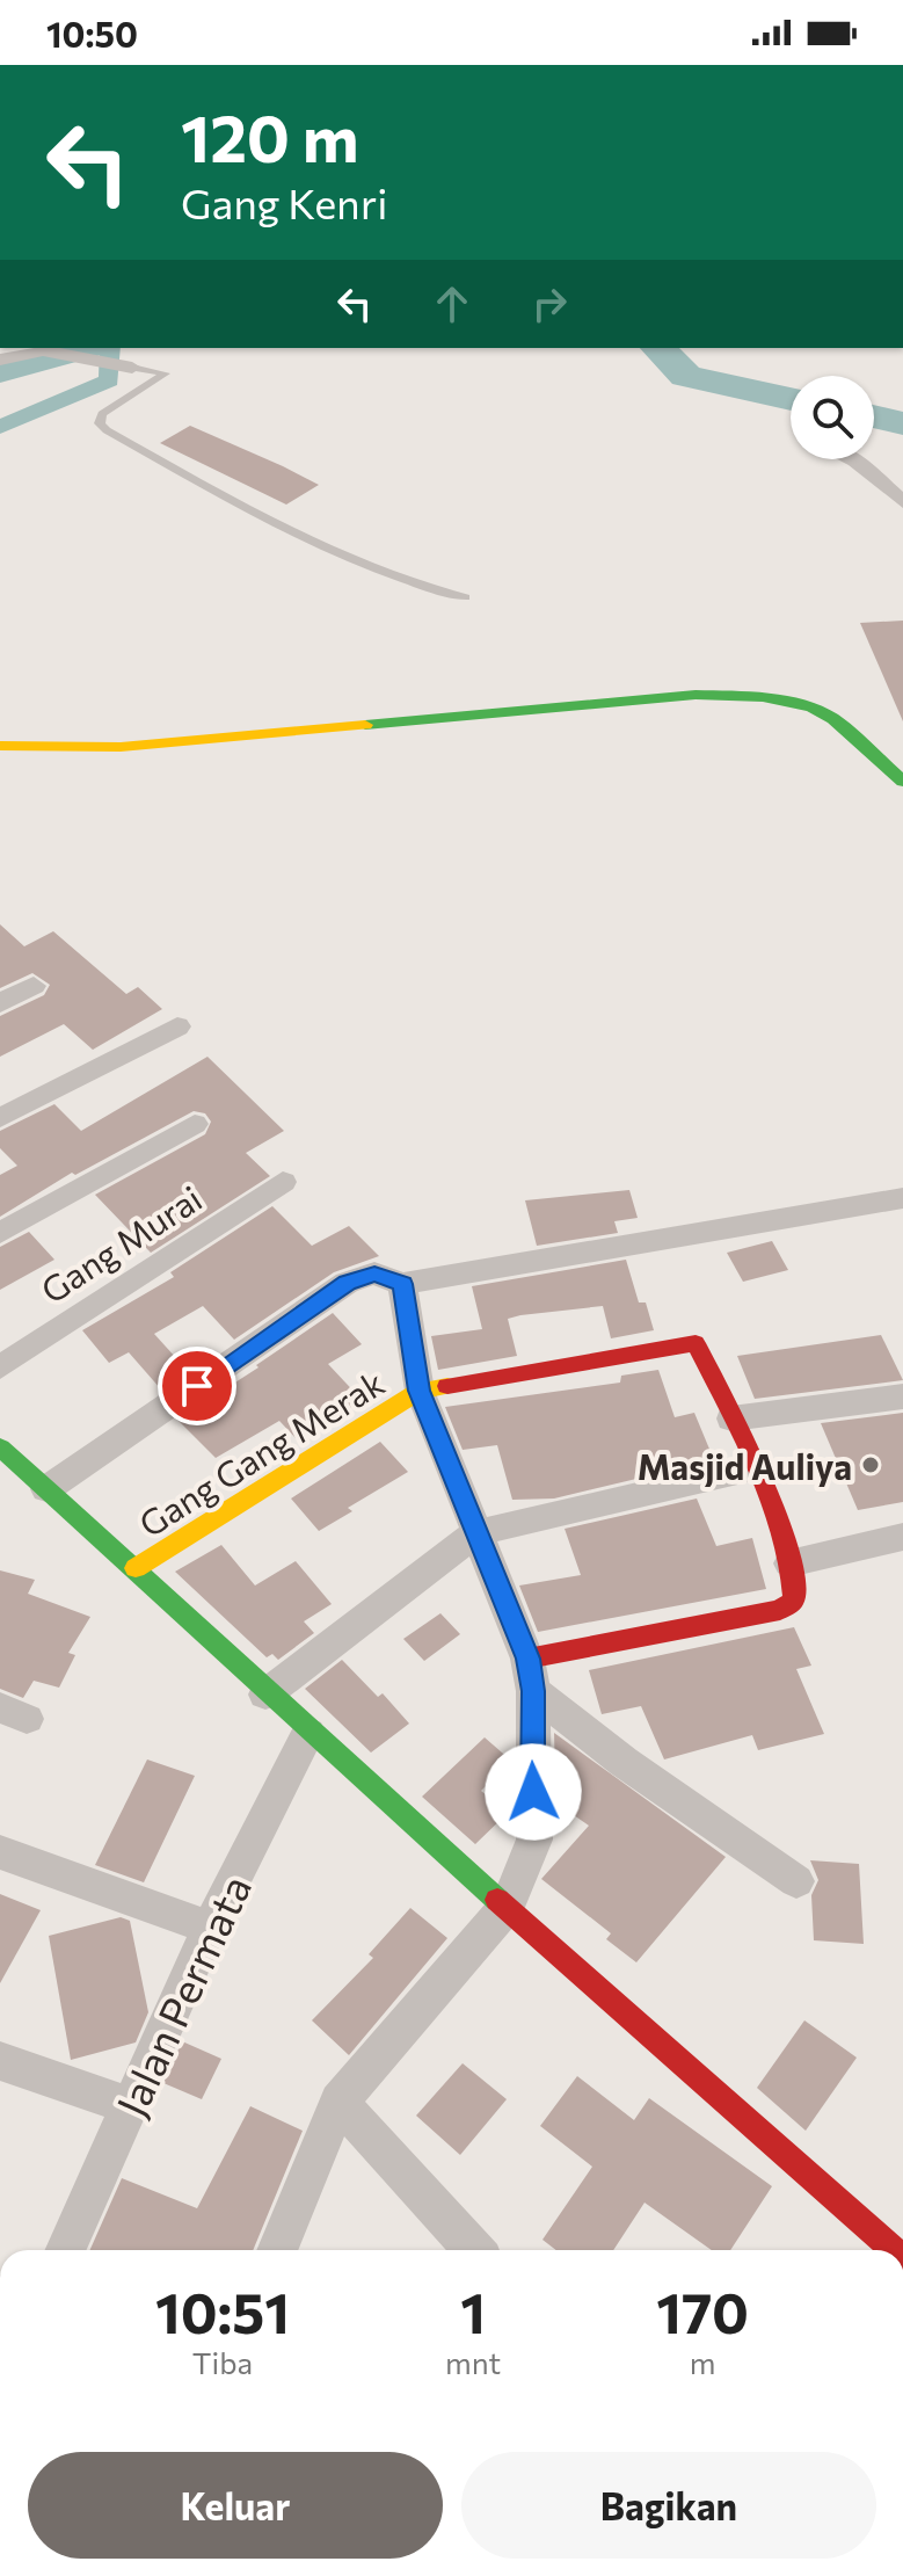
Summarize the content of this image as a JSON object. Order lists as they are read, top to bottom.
{
  "streets": {
    "street": ["Gang Murai", "Gang Gang Merak", "Jalan Permata"]
  },
  "places": ["Masjid Auliya"],
  "page": {
    "status": "10:50",
    "turn": ["120 m", "Gang Kenri"],
    "eta": [
      "10:51",
      "Tiba",
      "1",
      "mnt",
      "170",
      "m"
    ],
    "buttons": ["Keluar", "Bagikan"]
  }
}
